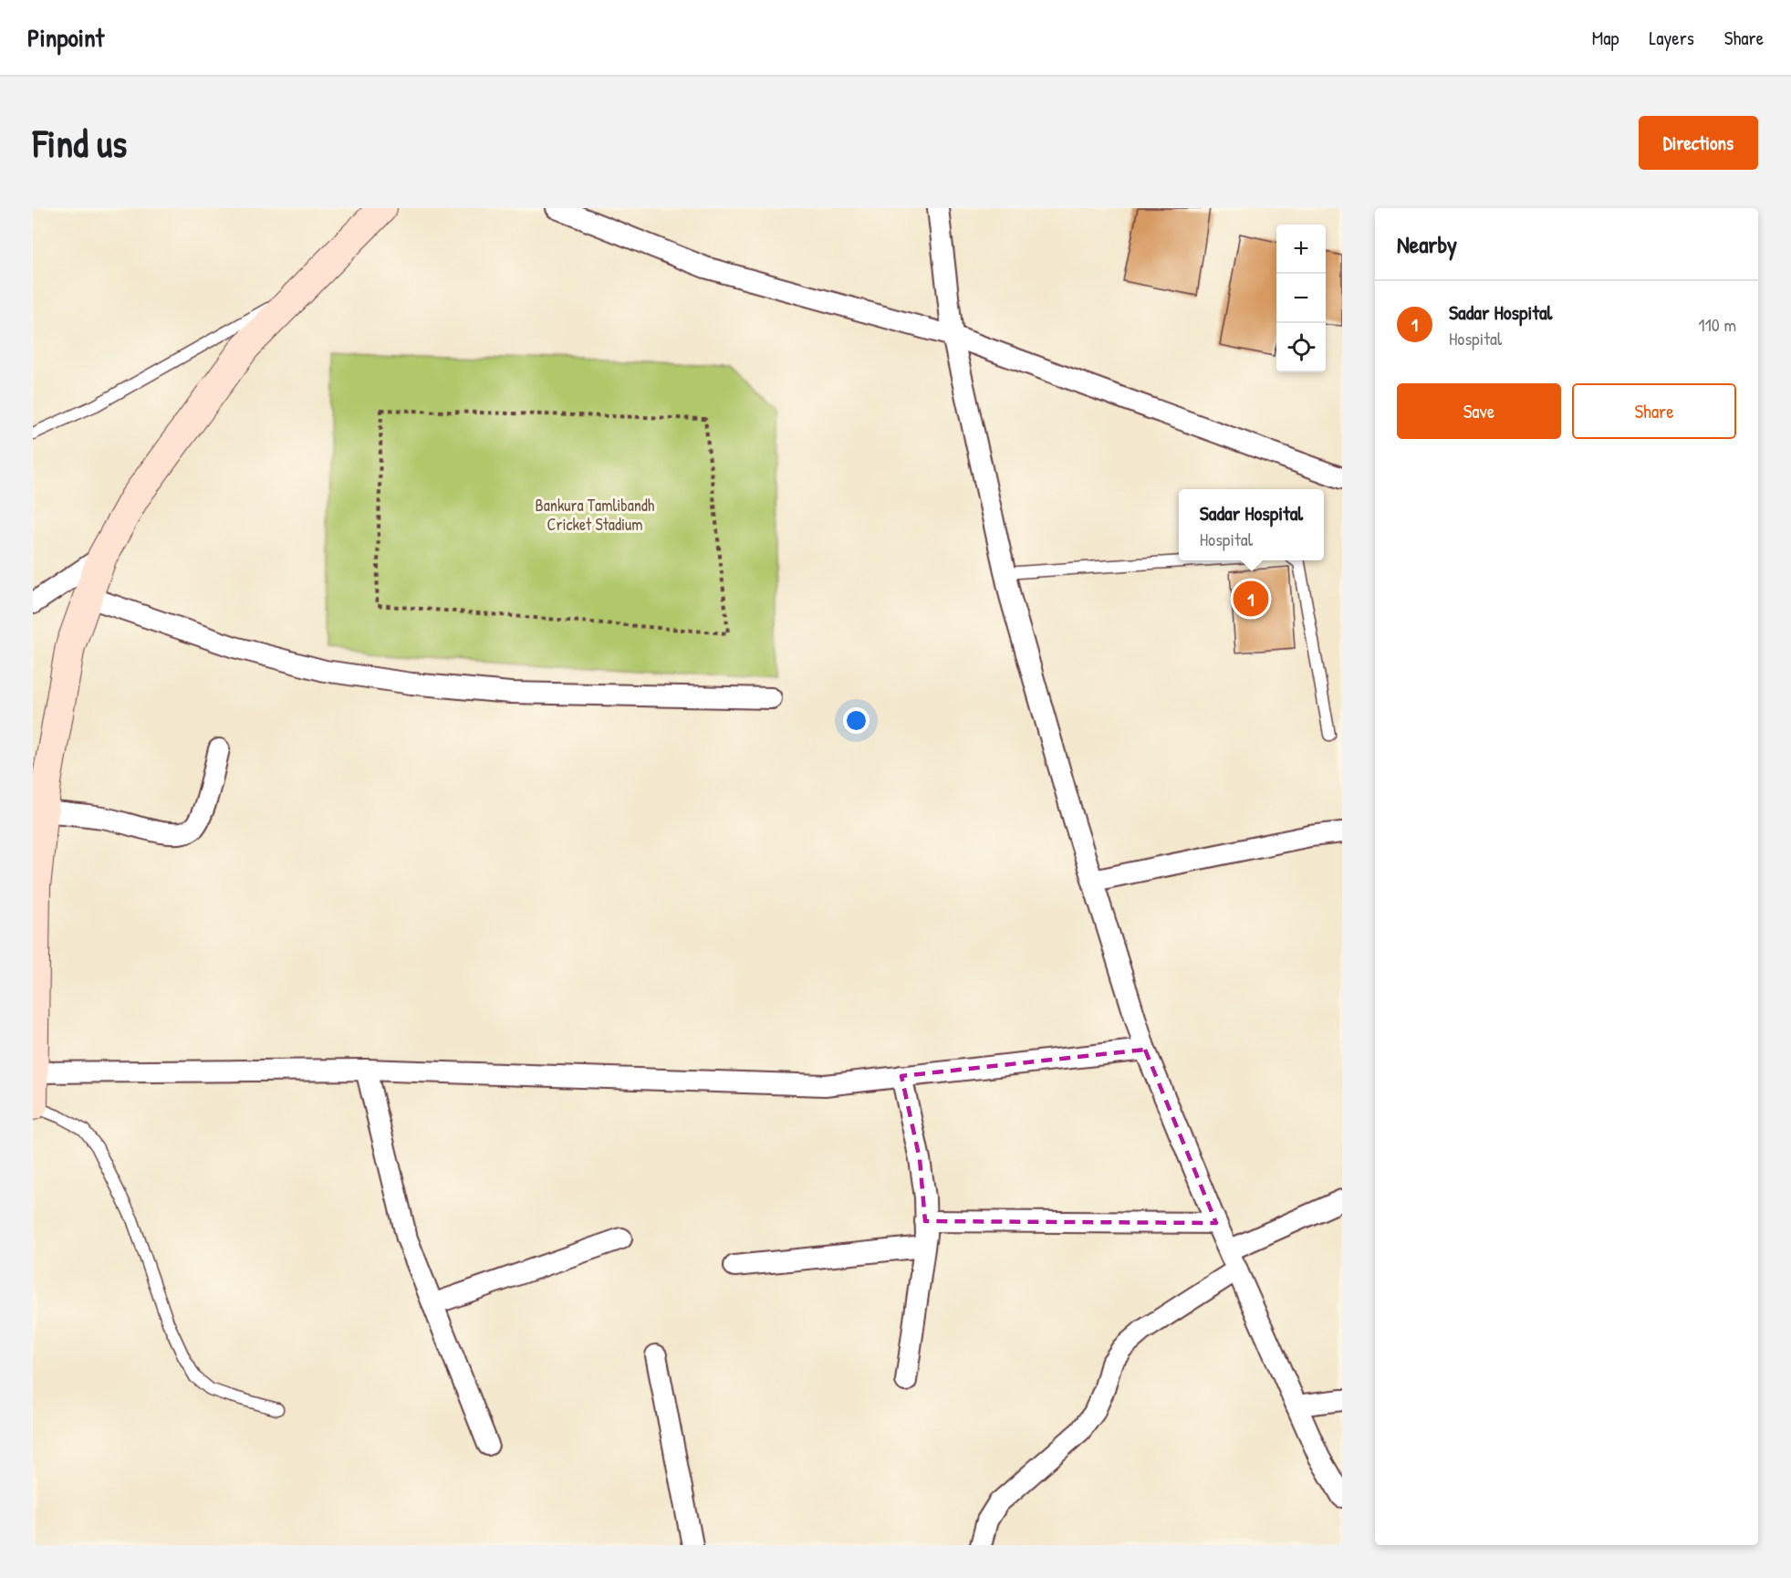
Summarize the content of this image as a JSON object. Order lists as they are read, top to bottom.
{
  "parks": ["Bankura Tamlibandh Cricket Stadium"],
  "page": {
    "header": "Pinpoint",
    "nav": ["Map", "Layers", "Share"],
    "buttons": [
      "Directions",
      ["Save", "Share"]
    ],
    "title": "Find us",
    "heading": "Nearby",
    "map_buttons": ["+", "−"],
    "list": [
      {
        "mark": "1",
        "name": "Sadar Hospital",
        "note": "Hospital",
        "value": "110 m"
      }
    ],
    "popup": ["Sadar Hospital", "Hospital"],
    "pins": "1"
  }
}
